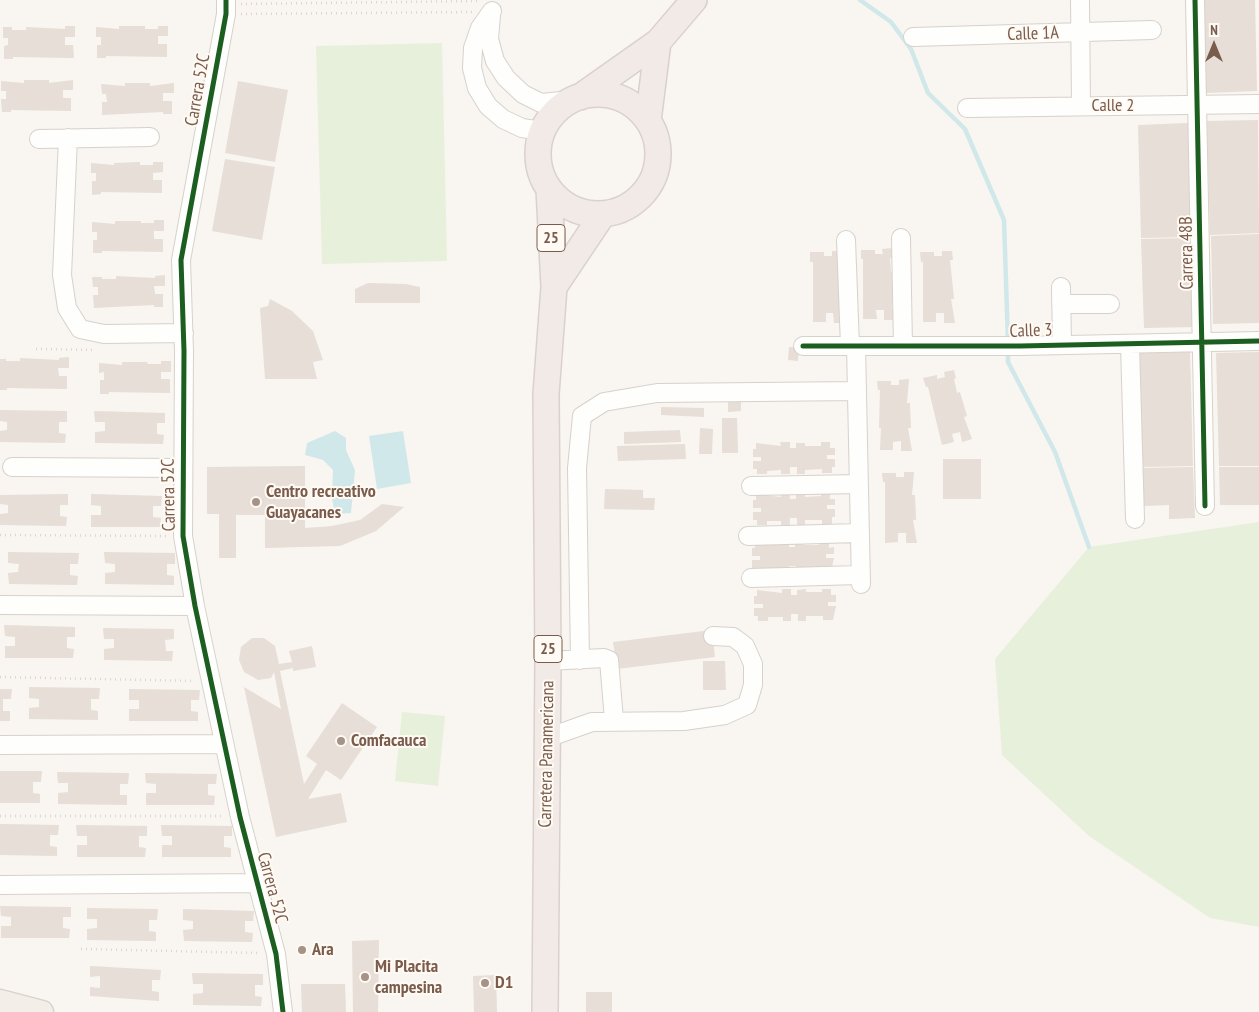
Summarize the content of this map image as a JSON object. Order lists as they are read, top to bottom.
{
  "streets": {
    "highway": ["25", "Carretera Panamericana"],
    "street": [
      "Calle 1A",
      "Carrera 52C",
      "Calle 2",
      "Carrera 48B",
      "Calle 3"
    ]
  },
  "crossings": [
    ["Calle 2", "Carrera 48B"],
    ["Carrera 48B", "Calle 3"]
  ],
  "places": [
    "Centro recreativo Guayacanes",
    "Comfacauca",
    "Ara",
    "Mi Placita campesina",
    "D1"
  ],
  "north": "top"
}
